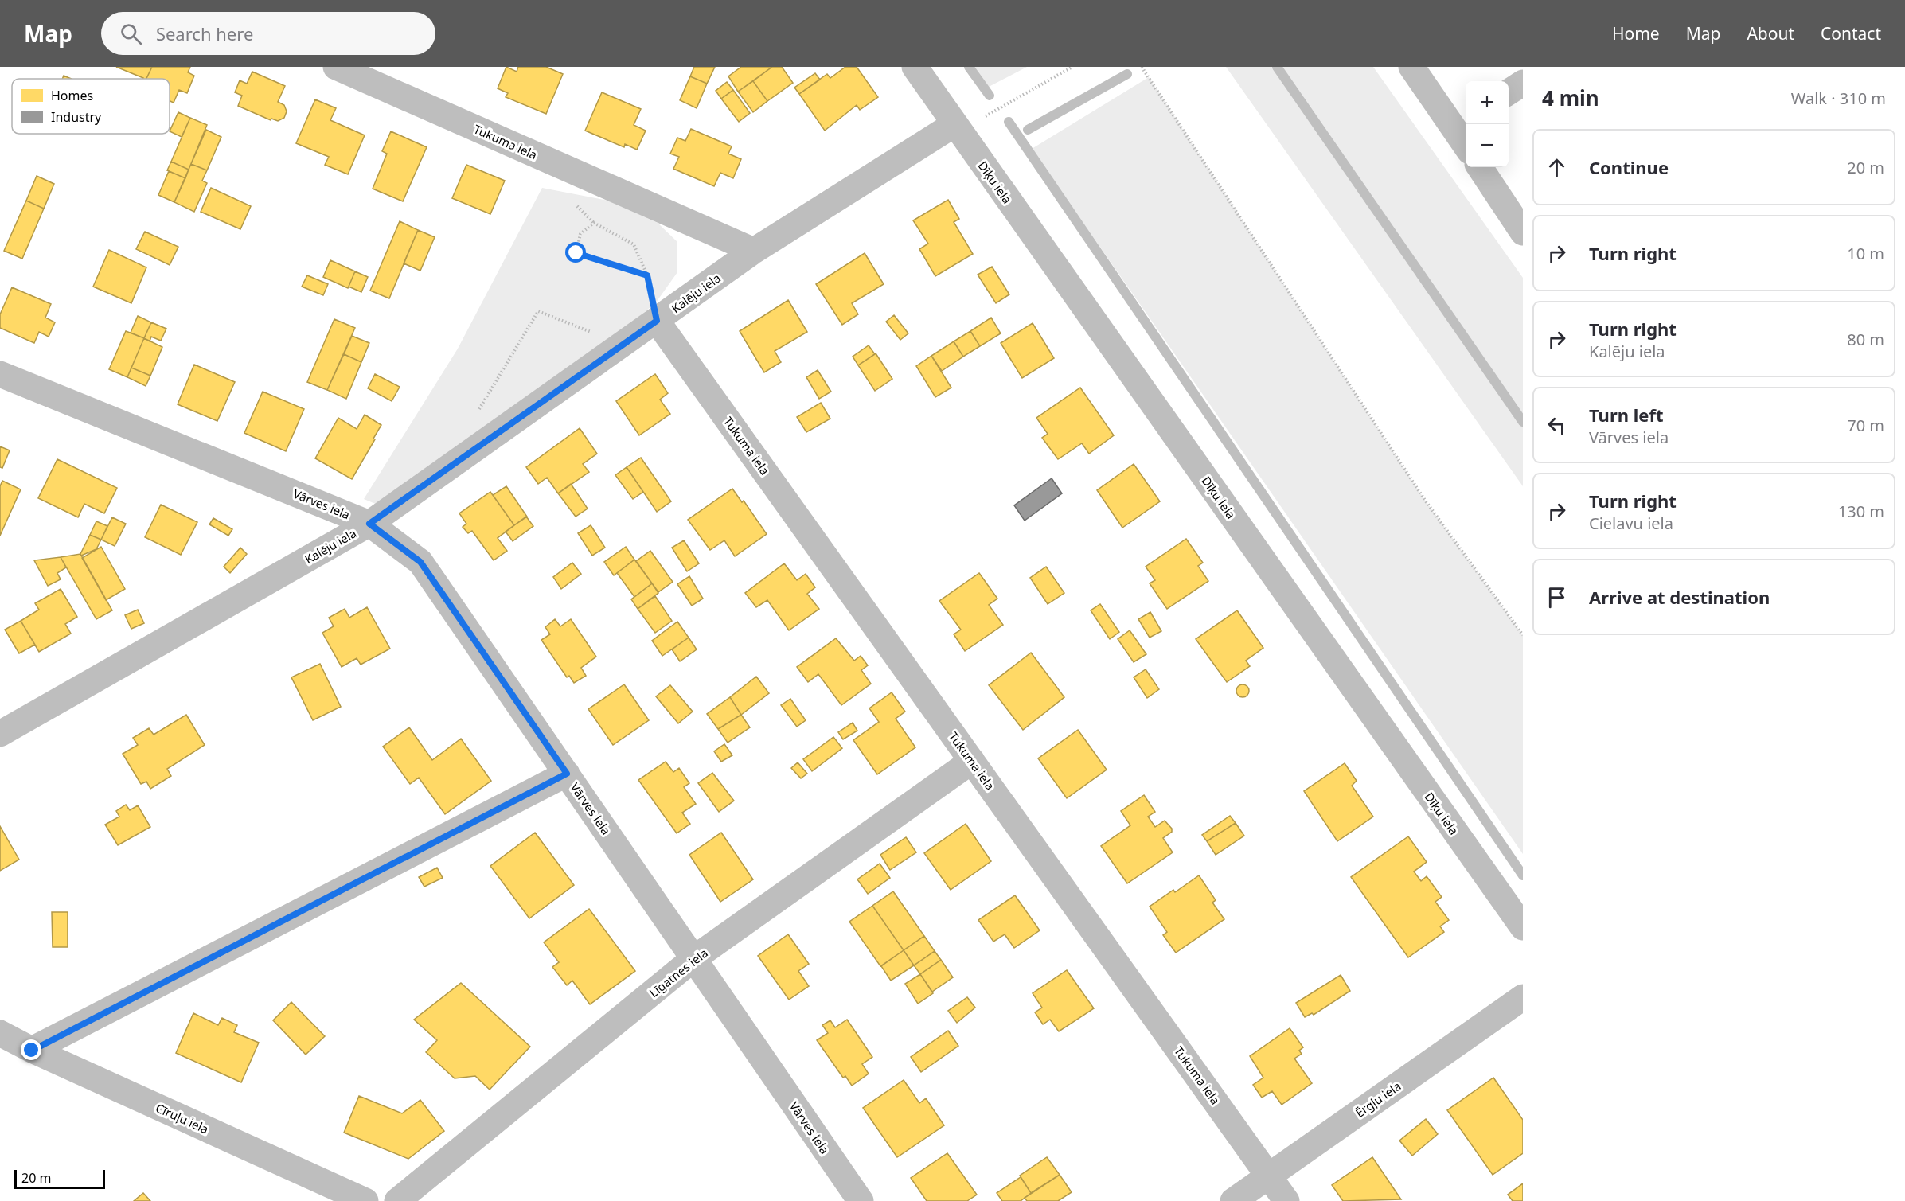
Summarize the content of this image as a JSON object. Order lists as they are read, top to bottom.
{
  "streets": {
    "street": [
      "Tukuma iela",
      "Dīķu iela",
      "Kalēju iela",
      "Vārves iela",
      "Līgatnes iela",
      "Ērgļu iela",
      "Cīruļu iela"
    ]
  },
  "crossings": [
    ["Tukuma iela", "Kalēju iela"],
    ["Tukuma iela", "Līgatnes iela"],
    ["Tukuma iela", "Ērgļu iela"],
    ["Dīķu iela", "Kalēju iela"],
    ["Kalēju iela", "Vārves iela"],
    ["Vārves iela", "Līgatnes iela"]
  ],
  "legend": ["Homes", "Industry"],
  "scale_bar": "20 m",
  "page": {
    "header": "Map",
    "search": "Search here",
    "nav": [
      "Home",
      "Map",
      "About",
      "Contact"
    ],
    "heading": ["4 min", "Walk · 310 m"],
    "map_buttons": ["+", "−"],
    "list": [
      ["Continue", "20 m"],
      ["Turn right", "10 m"],
      ["Turn right", "Kalēju iela", "80 m"],
      ["Turn left", "Vārves iela", "70 m"],
      ["Turn right", "Cielavu iela", "130 m"],
      "Arrive at destination"
    ],
    "scale": "20 m"
  }
}
